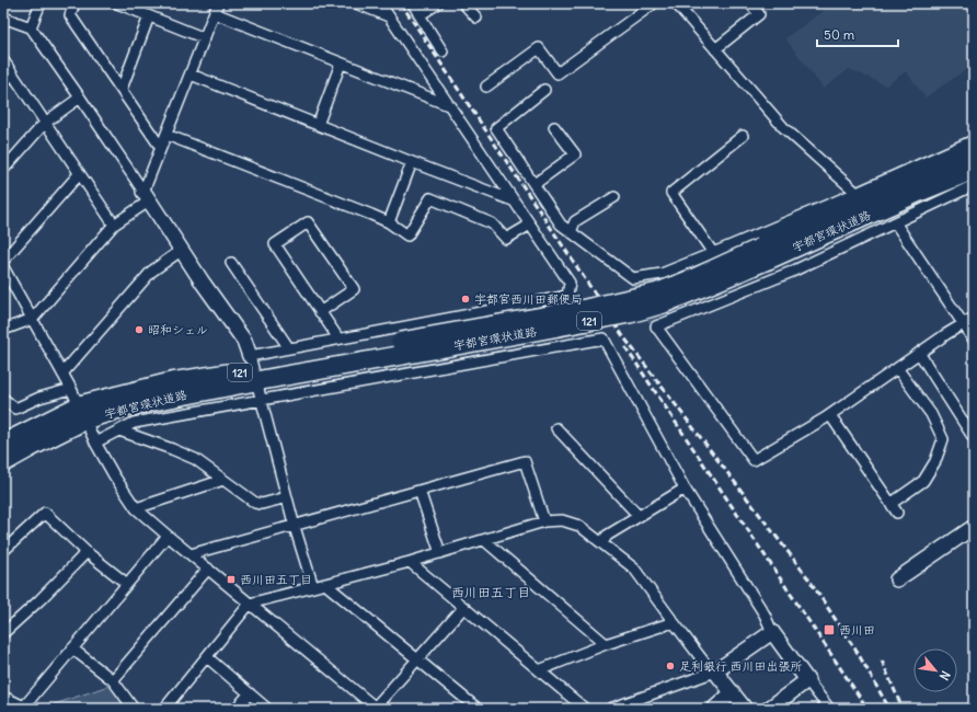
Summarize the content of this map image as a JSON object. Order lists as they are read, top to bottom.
{
  "streets": {
    "highway": ["宇都宮環状道路", "121"]
  },
  "districts": ["西川田五丁目"],
  "places": {
    "other": ["宇都宮西川田郵便局", "昭和シェル", "足利銀行 西川田出張所"],
    "transit": ["西川田五丁目", "西川田"]
  },
  "scale_bar": "50 m",
  "north": "bottom right"
}
